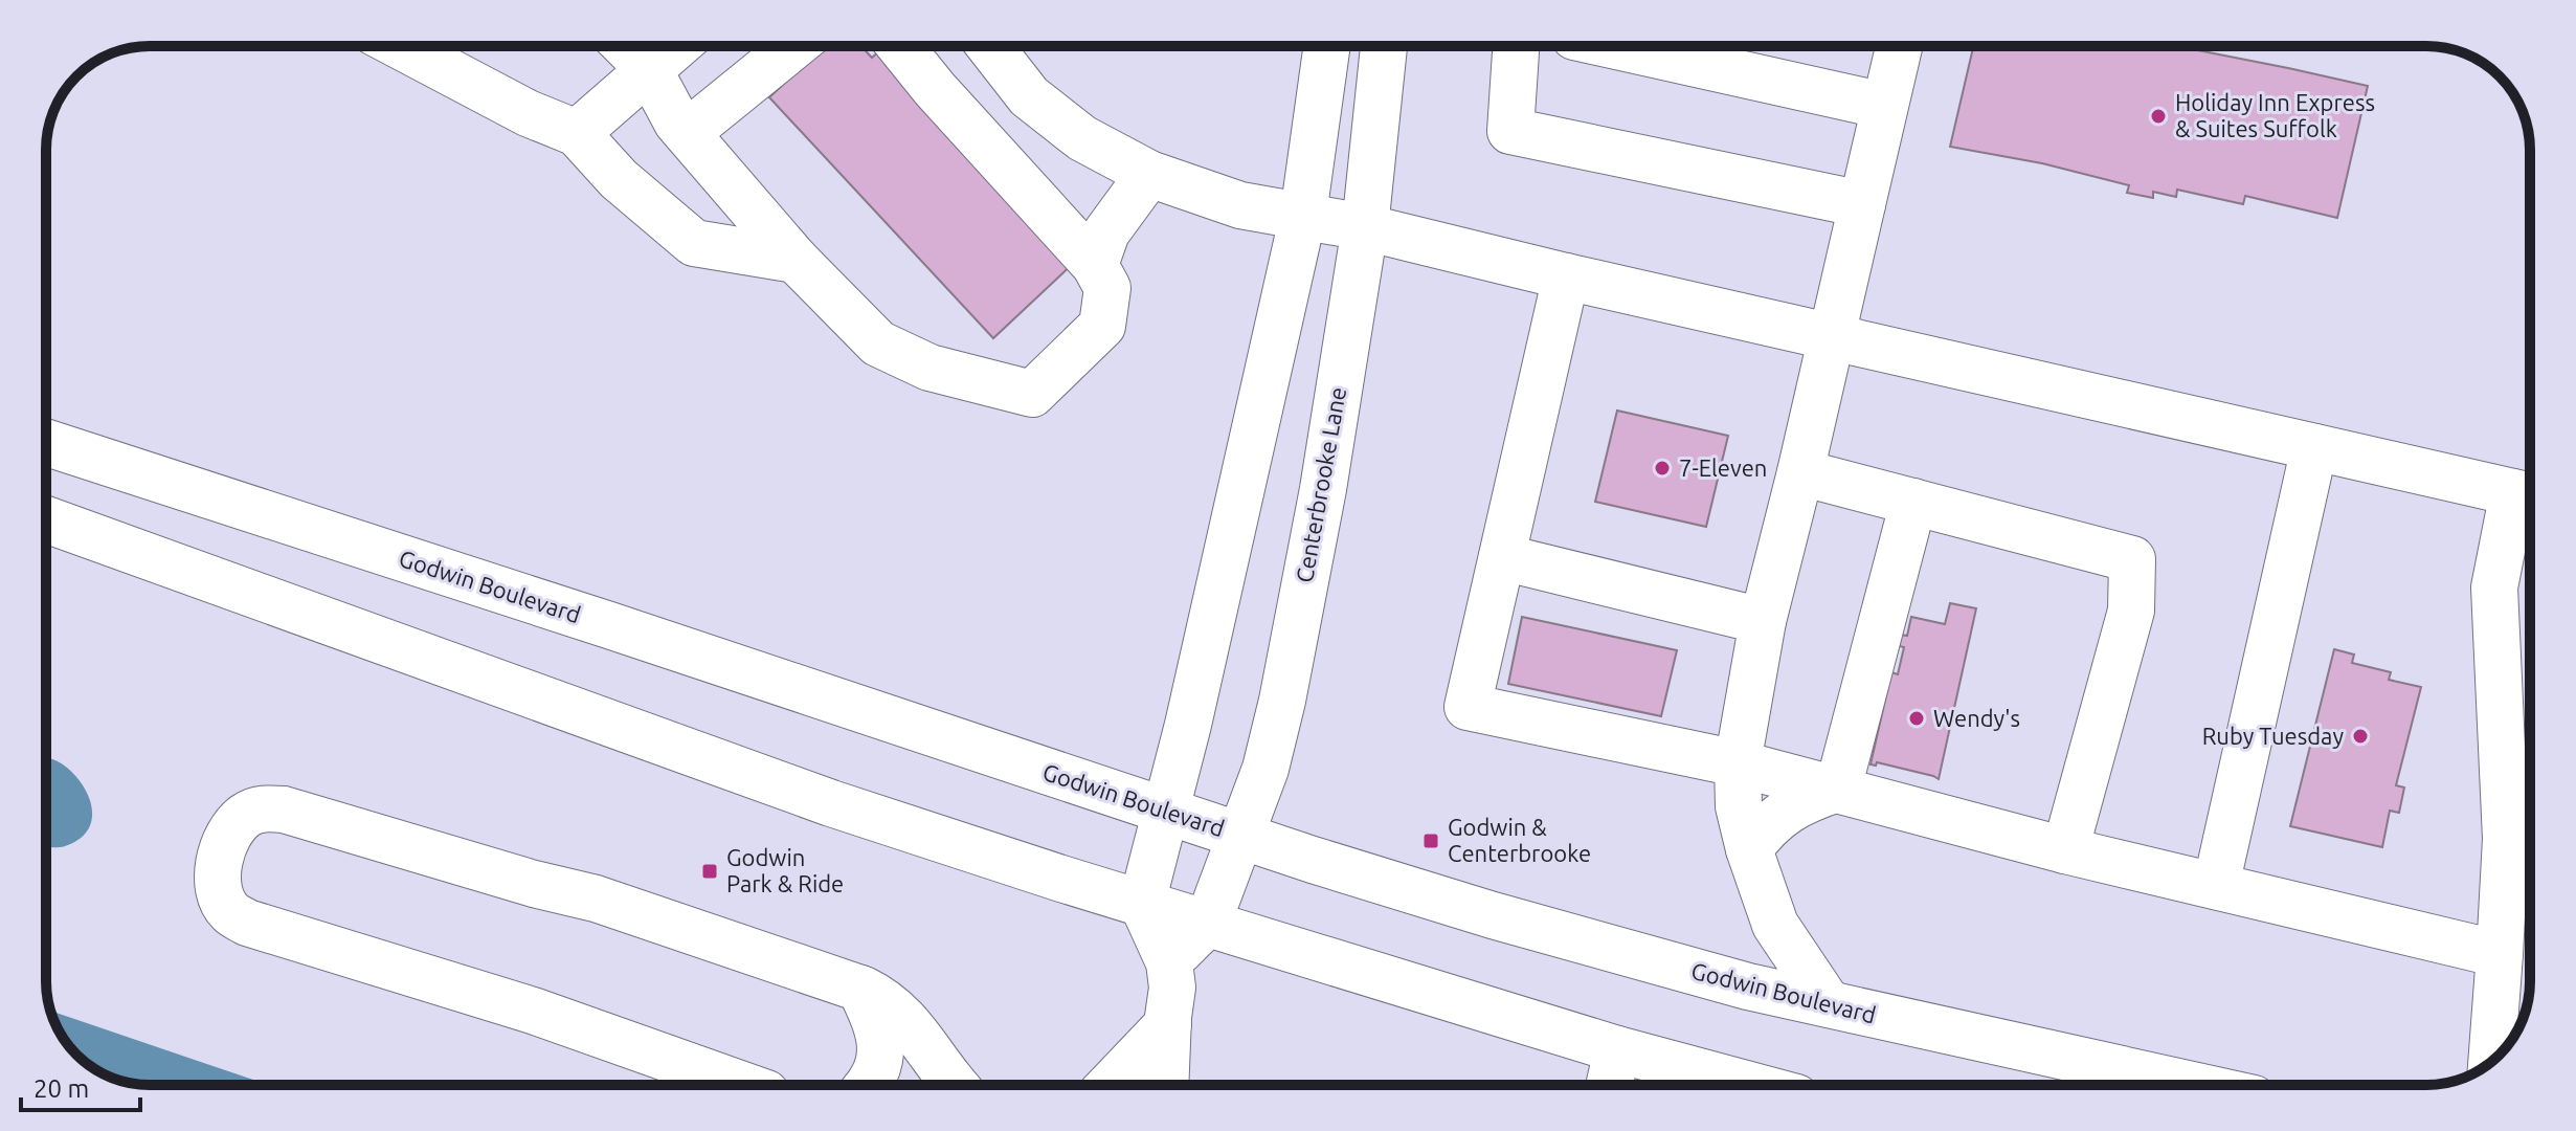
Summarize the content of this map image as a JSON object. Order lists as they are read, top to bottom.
{
  "streets": {
    "main road": ["Centerbrooke Lane", "Godwin Boulevard"]
  },
  "crossings": [
    ["Centerbrooke Lane", "Godwin Boulevard"]
  ],
  "places": {
    "other": [
      "Holiday Inn Express & Suites Suffolk",
      "7-Eleven",
      "Wendy's",
      "Ruby Tuesday"
    ],
    "transit": ["Godwin & Centerbrooke", "Godwin Park & Ride"]
  },
  "scale_bar": "20 m"
}
